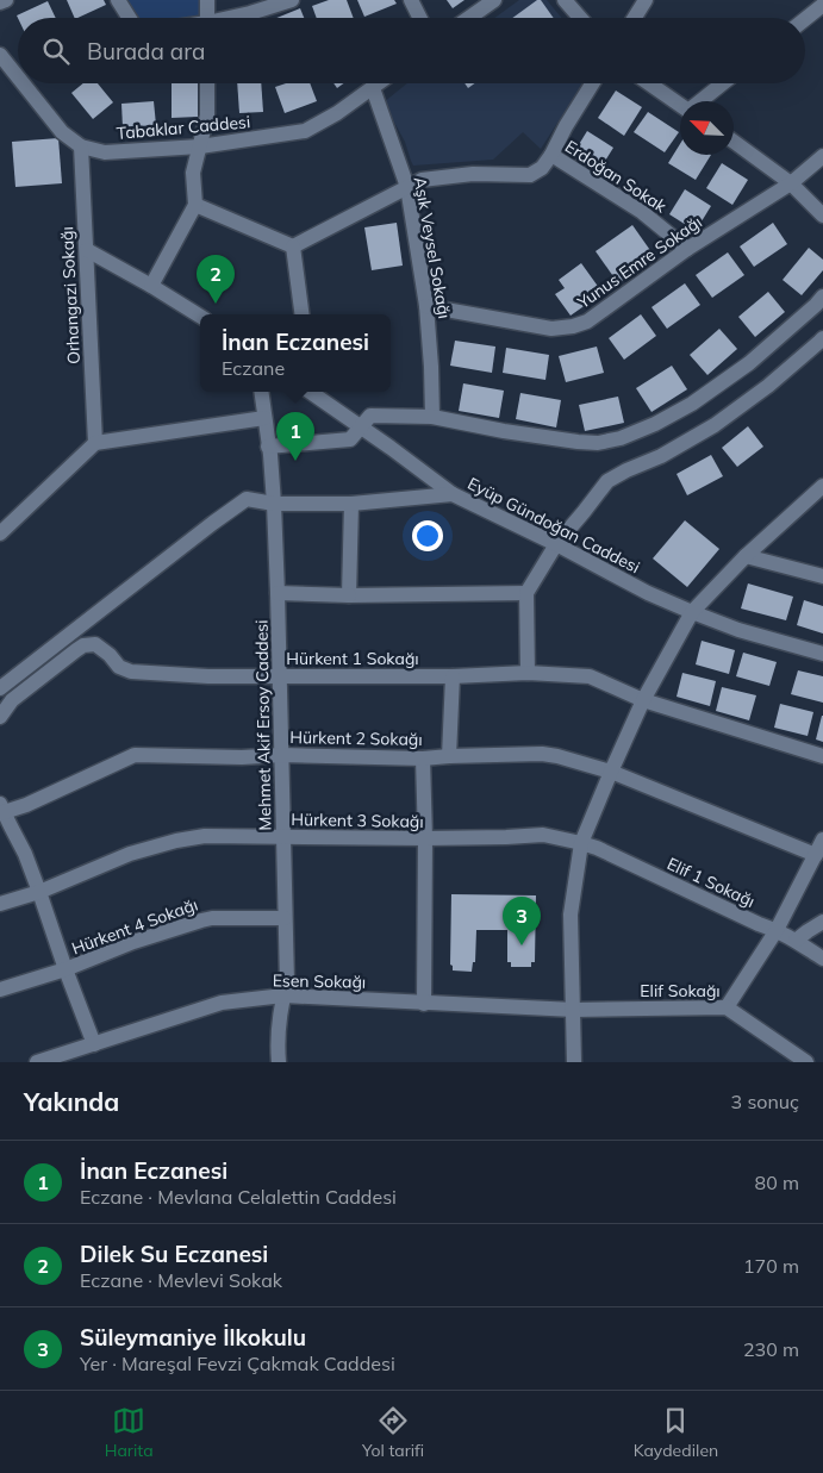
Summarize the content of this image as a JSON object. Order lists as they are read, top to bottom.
{
  "streets": {
    "street": [
      "Tabaklar Caddesi",
      "Erdoğan Sokak",
      "Aşık Veysel Sokağı",
      "Yunus Emre Sokağı",
      "Orhangazi Sokağı",
      "Eyüp Gündoğan Caddesi",
      "Hürkent 1 Sokağı",
      "Mehmet Akif Ersoy Caddesi",
      "Hürkent 2 Sokağı",
      "Hürkent 3 Sokağı",
      "Elif 1 Sokağı",
      "Hürkent 4 Sokağı",
      "Esen Sokağı",
      "Elif Sokağı"
    ]
  },
  "crossings": [
    ["Tabaklar Caddesi", "Aşık Veysel Sokağı"],
    ["Tabaklar Caddesi", "Orhangazi Sokağı"],
    ["Erdoğan Sokak", "Aşık Veysel Sokağı"],
    ["Erdoğan Sokak", "Yunus Emre Sokağı"],
    ["Aşık Veysel Sokağı", "Yunus Emre Sokağı"],
    ["Eyüp Gündoğan Caddesi", "Mehmet Akif Ersoy Caddesi"],
    ["Hürkent 1 Sokağı", "Mehmet Akif Ersoy Caddesi"],
    ["Mehmet Akif Ersoy Caddesi", "Hürkent 2 Sokağı"],
    ["Mehmet Akif Ersoy Caddesi", "Hürkent 3 Sokağı"],
    ["Mehmet Akif Ersoy Caddesi", "Hürkent 4 Sokağı"],
    ["Mehmet Akif Ersoy Caddesi", "Esen Sokağı"],
    ["Hürkent 3 Sokağı", "Elif 1 Sokağı"],
    ["Esen Sokağı", "Elif Sokağı"]
  ],
  "north": "top left",
  "page": {
    "search": "Burada ara",
    "pins": ["2", "1", "3"],
    "popup": ["İnan Eczanesi", "Eczane"],
    "heading": ["Yakında", "3 sonuç"],
    "list": [
      {
        "mark": "1",
        "name": "İnan Eczanesi",
        "note": "Eczane · Mevlana Celalettin Caddesi",
        "value": "80 m"
      },
      {
        "mark": "2",
        "name": "Dilek Su Eczanesi",
        "note": "Eczane · Mevlevi Sokak",
        "value": "170 m"
      },
      {
        "mark": "3",
        "name": "Süleymaniye İlkokulu",
        "note": "Yer · Mareşal Fevzi Çakmak Caddesi",
        "value": "230 m"
      }
    ],
    "nav": ["Harita", "Yol tarifi", "Kaydedilen"]
  }
}
